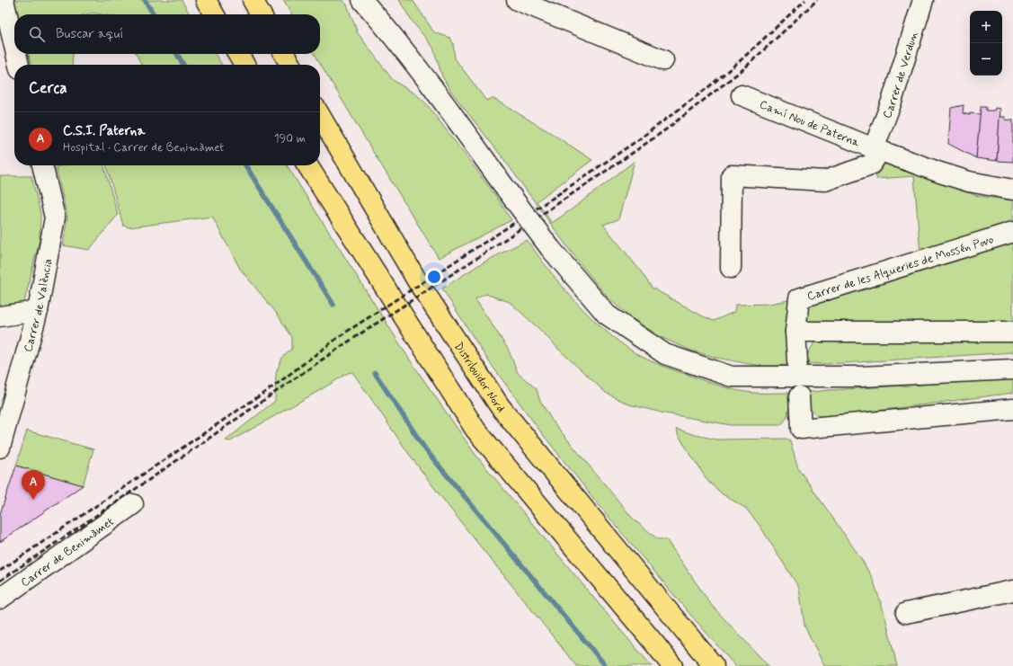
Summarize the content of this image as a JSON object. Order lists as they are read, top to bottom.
{
  "streets": {
    "highway": ["Distribuïdor Nord"],
    "street": [
      "Carrer de Verdun",
      "Camí Nou de Paterna",
      "Carrer de les Alqueries de Mossén Povo",
      "Carrer de València",
      "Carrer de Benimàmet"
    ]
  },
  "crossings": [
    ["Carrer de Verdun", "Camí Nou de Paterna"]
  ],
  "page": {
    "map_buttons": ["+", "−"],
    "search": "Buscar aquí",
    "heading": "Cerca",
    "list": [
      {
        "mark": "A",
        "name": "C.S.I. Paterna",
        "note": "Hospital · Carrer de Benimàmet",
        "value": "190 m"
      }
    ],
    "pins": "A"
  }
}
